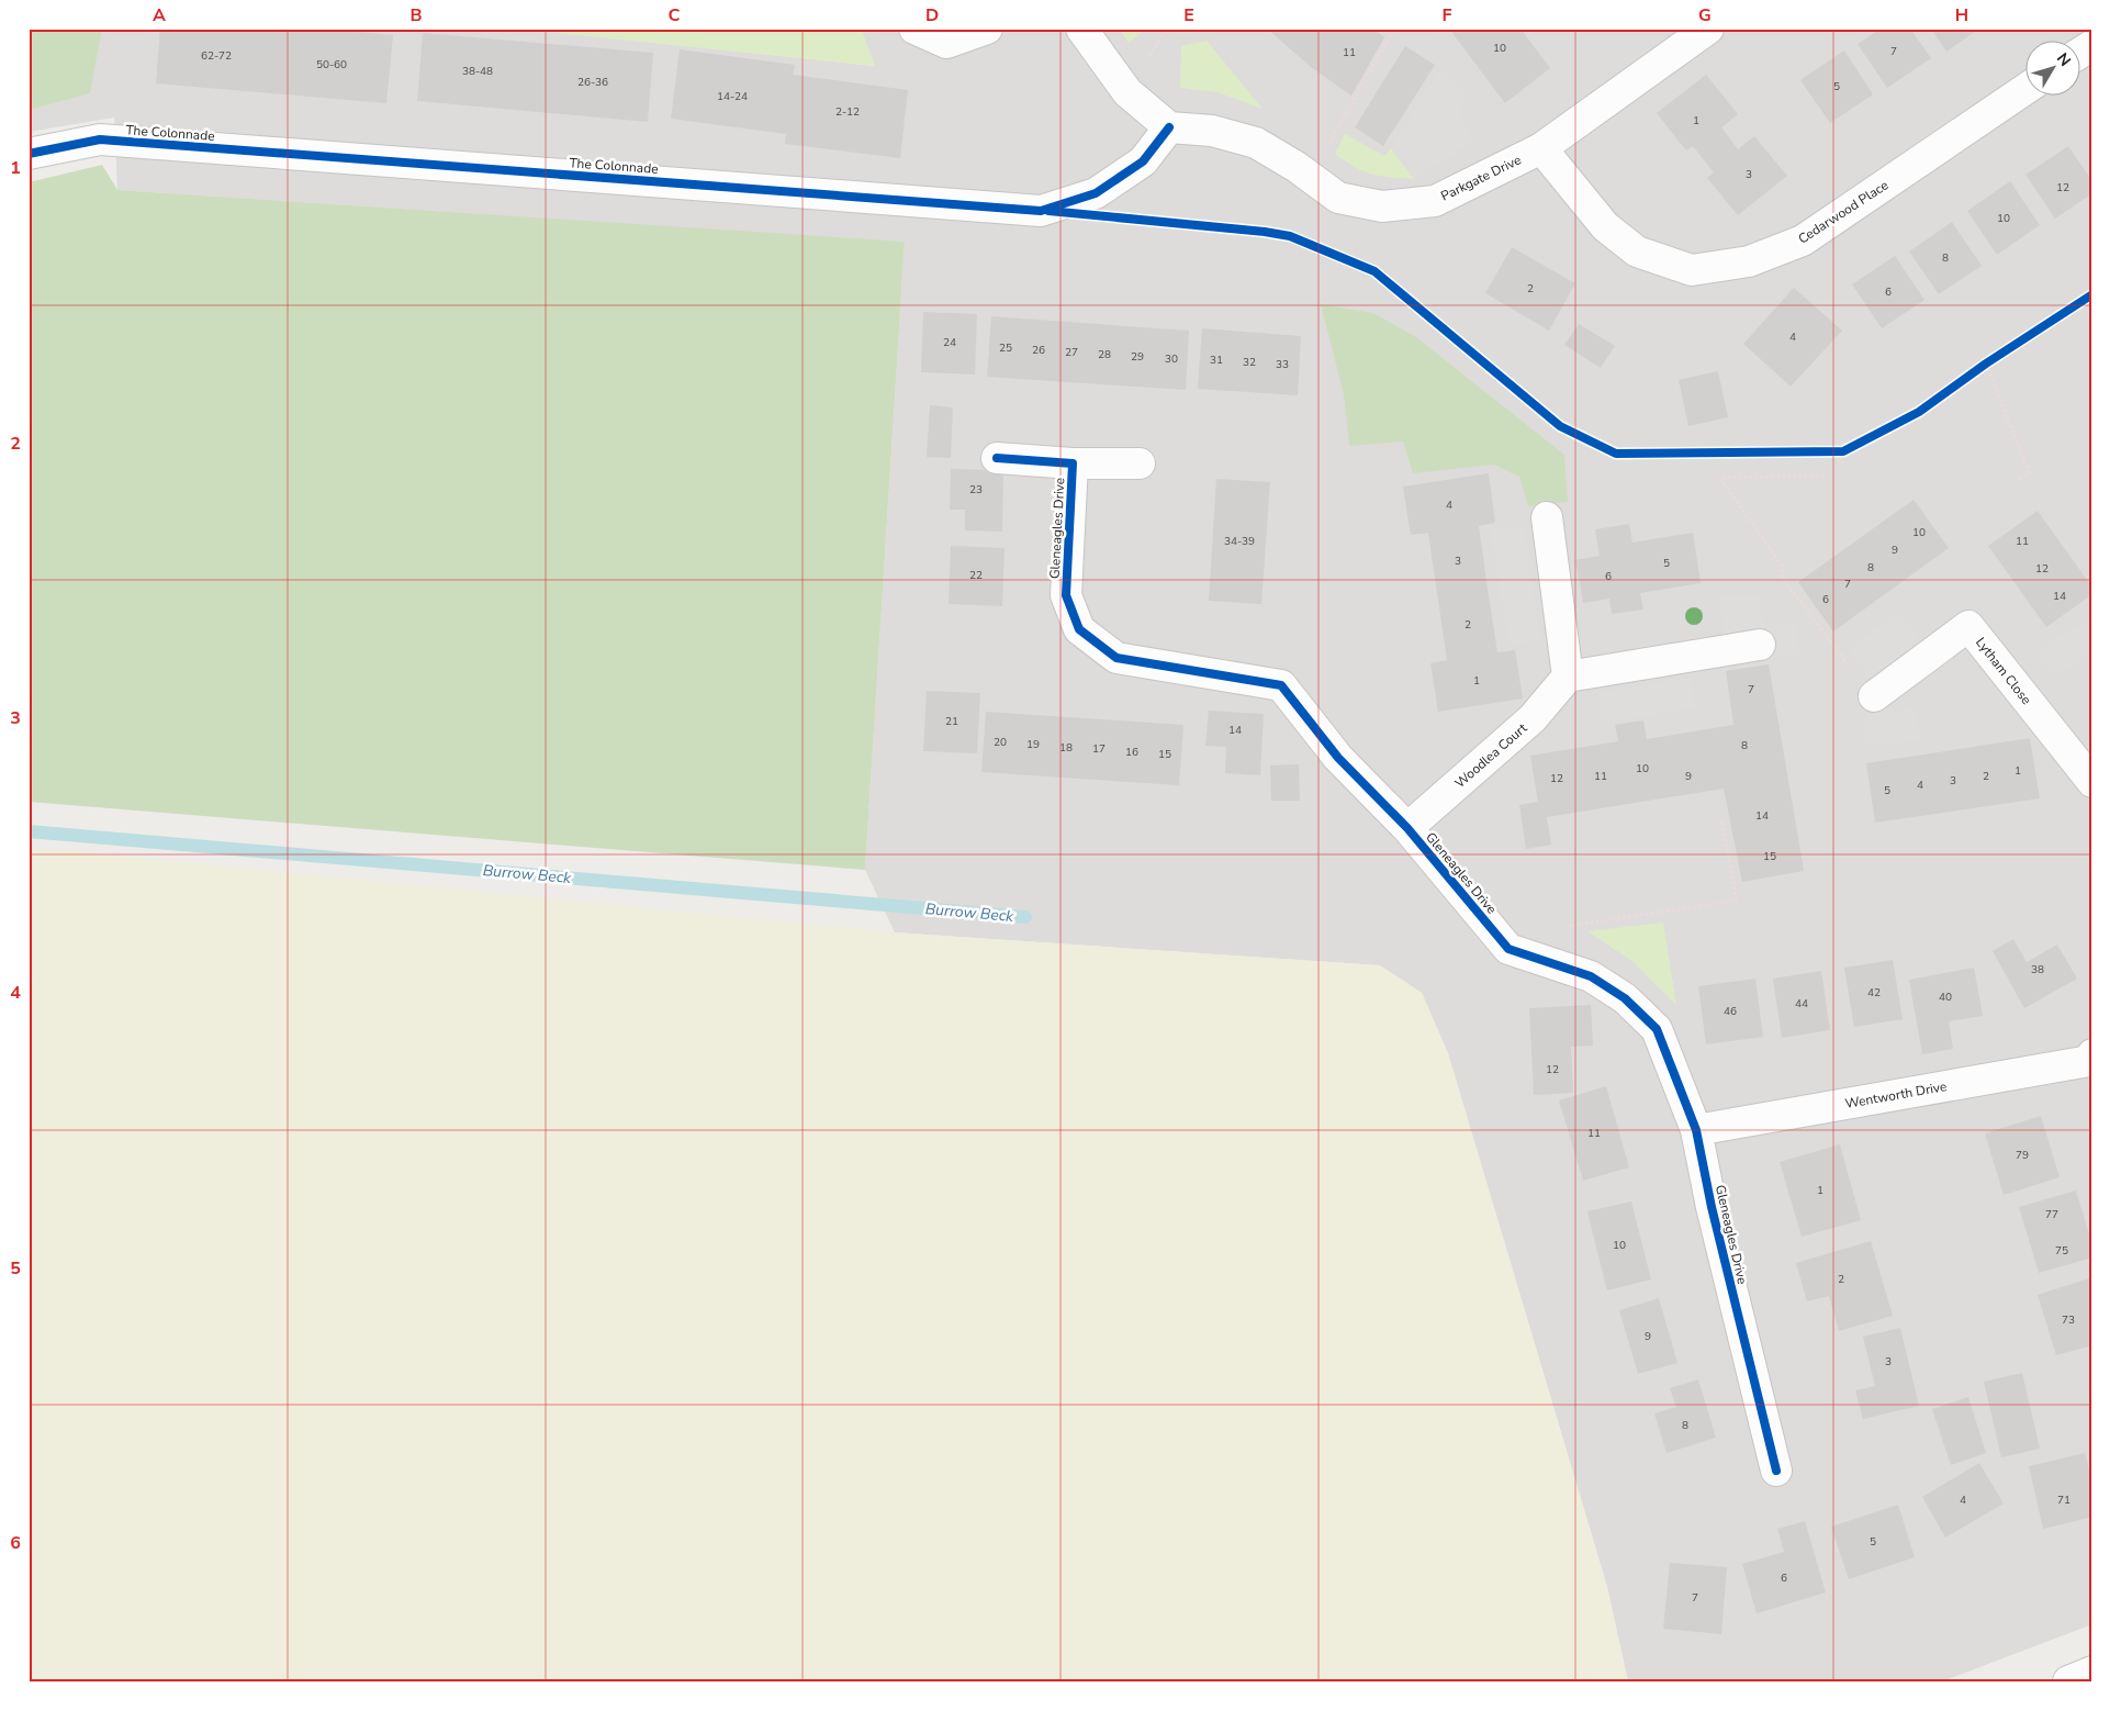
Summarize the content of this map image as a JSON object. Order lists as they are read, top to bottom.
{
  "streets": {
    "street": [
      "The Colonnade",
      "Parkgate Drive",
      "Cedarwood Place",
      "Gleneagles Drive",
      "Lytham Close",
      "Woodlea Court",
      "Wentworth Drive"
    ]
  },
  "crossings": [
    ["The Colonnade", "Parkgate Drive"],
    ["Parkgate Drive", "Cedarwood Place"],
    ["Gleneagles Drive", "Woodlea Court"],
    ["Gleneagles Drive", "Wentworth Drive"]
  ],
  "water": ["Burrow Beck"],
  "house_numbers": [
    "10",
    "7",
    "11",
    "62-72",
    "50-60",
    "38-48",
    "26-36",
    "5",
    "14-24",
    "2-12",
    "1",
    "3",
    "12",
    "10",
    "8",
    "2",
    "6",
    "4",
    "24",
    "25",
    "26",
    "27",
    "28",
    "29",
    "30",
    "31",
    "32",
    "33",
    "23",
    "4",
    "10",
    "34-39",
    "11",
    "9",
    "3",
    "5",
    "8",
    "12",
    "22",
    "6",
    "7",
    "14",
    "6",
    "2",
    "1",
    "7",
    "21",
    "14",
    "20",
    "19",
    "8",
    "18",
    "17",
    "16",
    "15",
    "10",
    "1",
    "11",
    "9",
    "2",
    "12",
    "3",
    "4",
    "5",
    "14",
    "15",
    "38",
    "42",
    "40",
    "44",
    "46",
    "12",
    "11",
    "79",
    "1",
    "77",
    "10",
    "75",
    "2",
    "73",
    "9",
    "3",
    "8",
    "4",
    "71",
    "5",
    "6",
    "7"
  ],
  "north": "top right",
  "grid": {
    "columns": [
      "A",
      "B",
      "C",
      "D",
      "E",
      "F",
      "G",
      "H"
    ],
    "rows": [
      "1",
      "2",
      "3",
      "4",
      "5",
      "6"
    ]
  }
}
